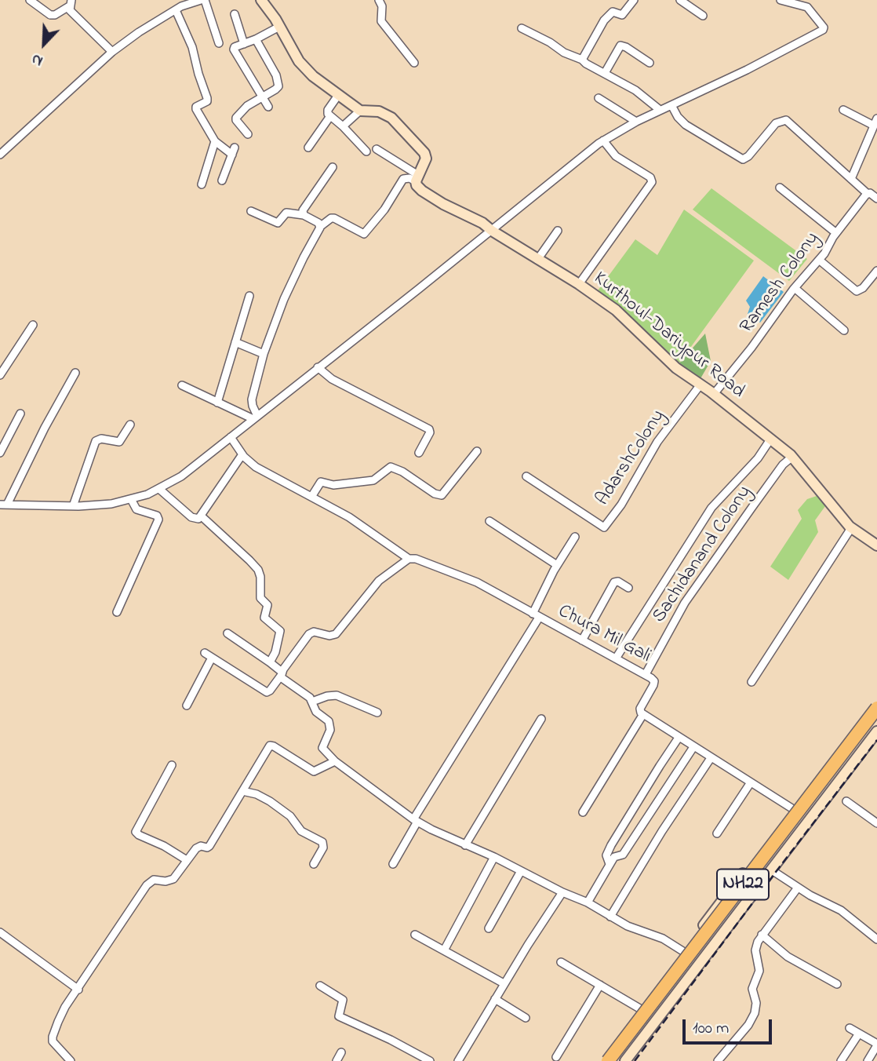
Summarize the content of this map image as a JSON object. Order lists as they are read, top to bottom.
{
  "streets": {
    "highway": ["NH22"],
    "street": [
      "Ramesh Colony",
      "Kurthoul-Dariypur Road",
      "AdarshColony",
      "Sachidanand Colony",
      "Chura Mil Gali"
    ]
  },
  "crossings": [
    ["Ramesh Colony", "Kurthoul-Dariypur Road"],
    ["Kurthoul-Dariypur Road", "AdarshColony"],
    ["Kurthoul-Dariypur Road", "Sachidanand Colony"],
    ["Sachidanand Colony", "Chura Mil Gali"]
  ],
  "scale_bar": "100 m",
  "north": "bottom left"
}
